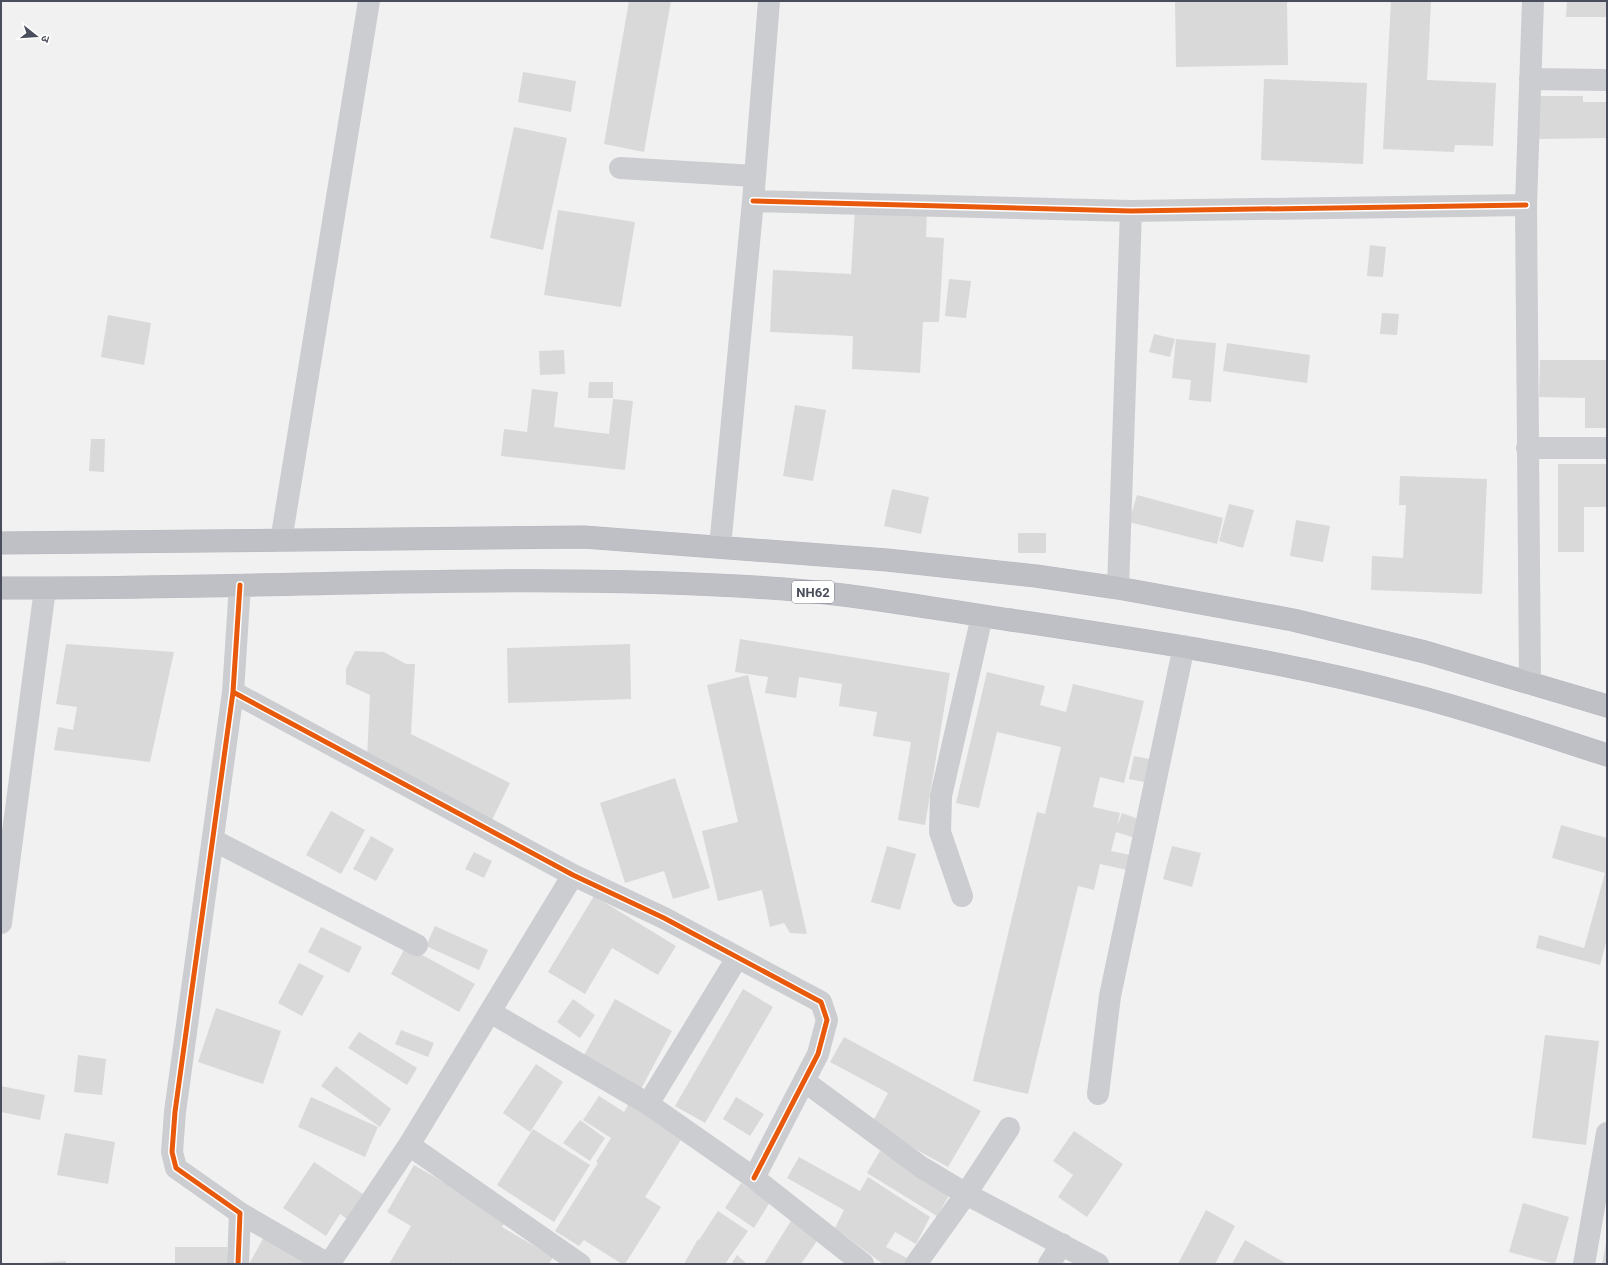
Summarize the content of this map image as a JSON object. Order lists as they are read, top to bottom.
{
  "streets": {
    "highway": ["NH62"]
  },
  "north": "right"
}
